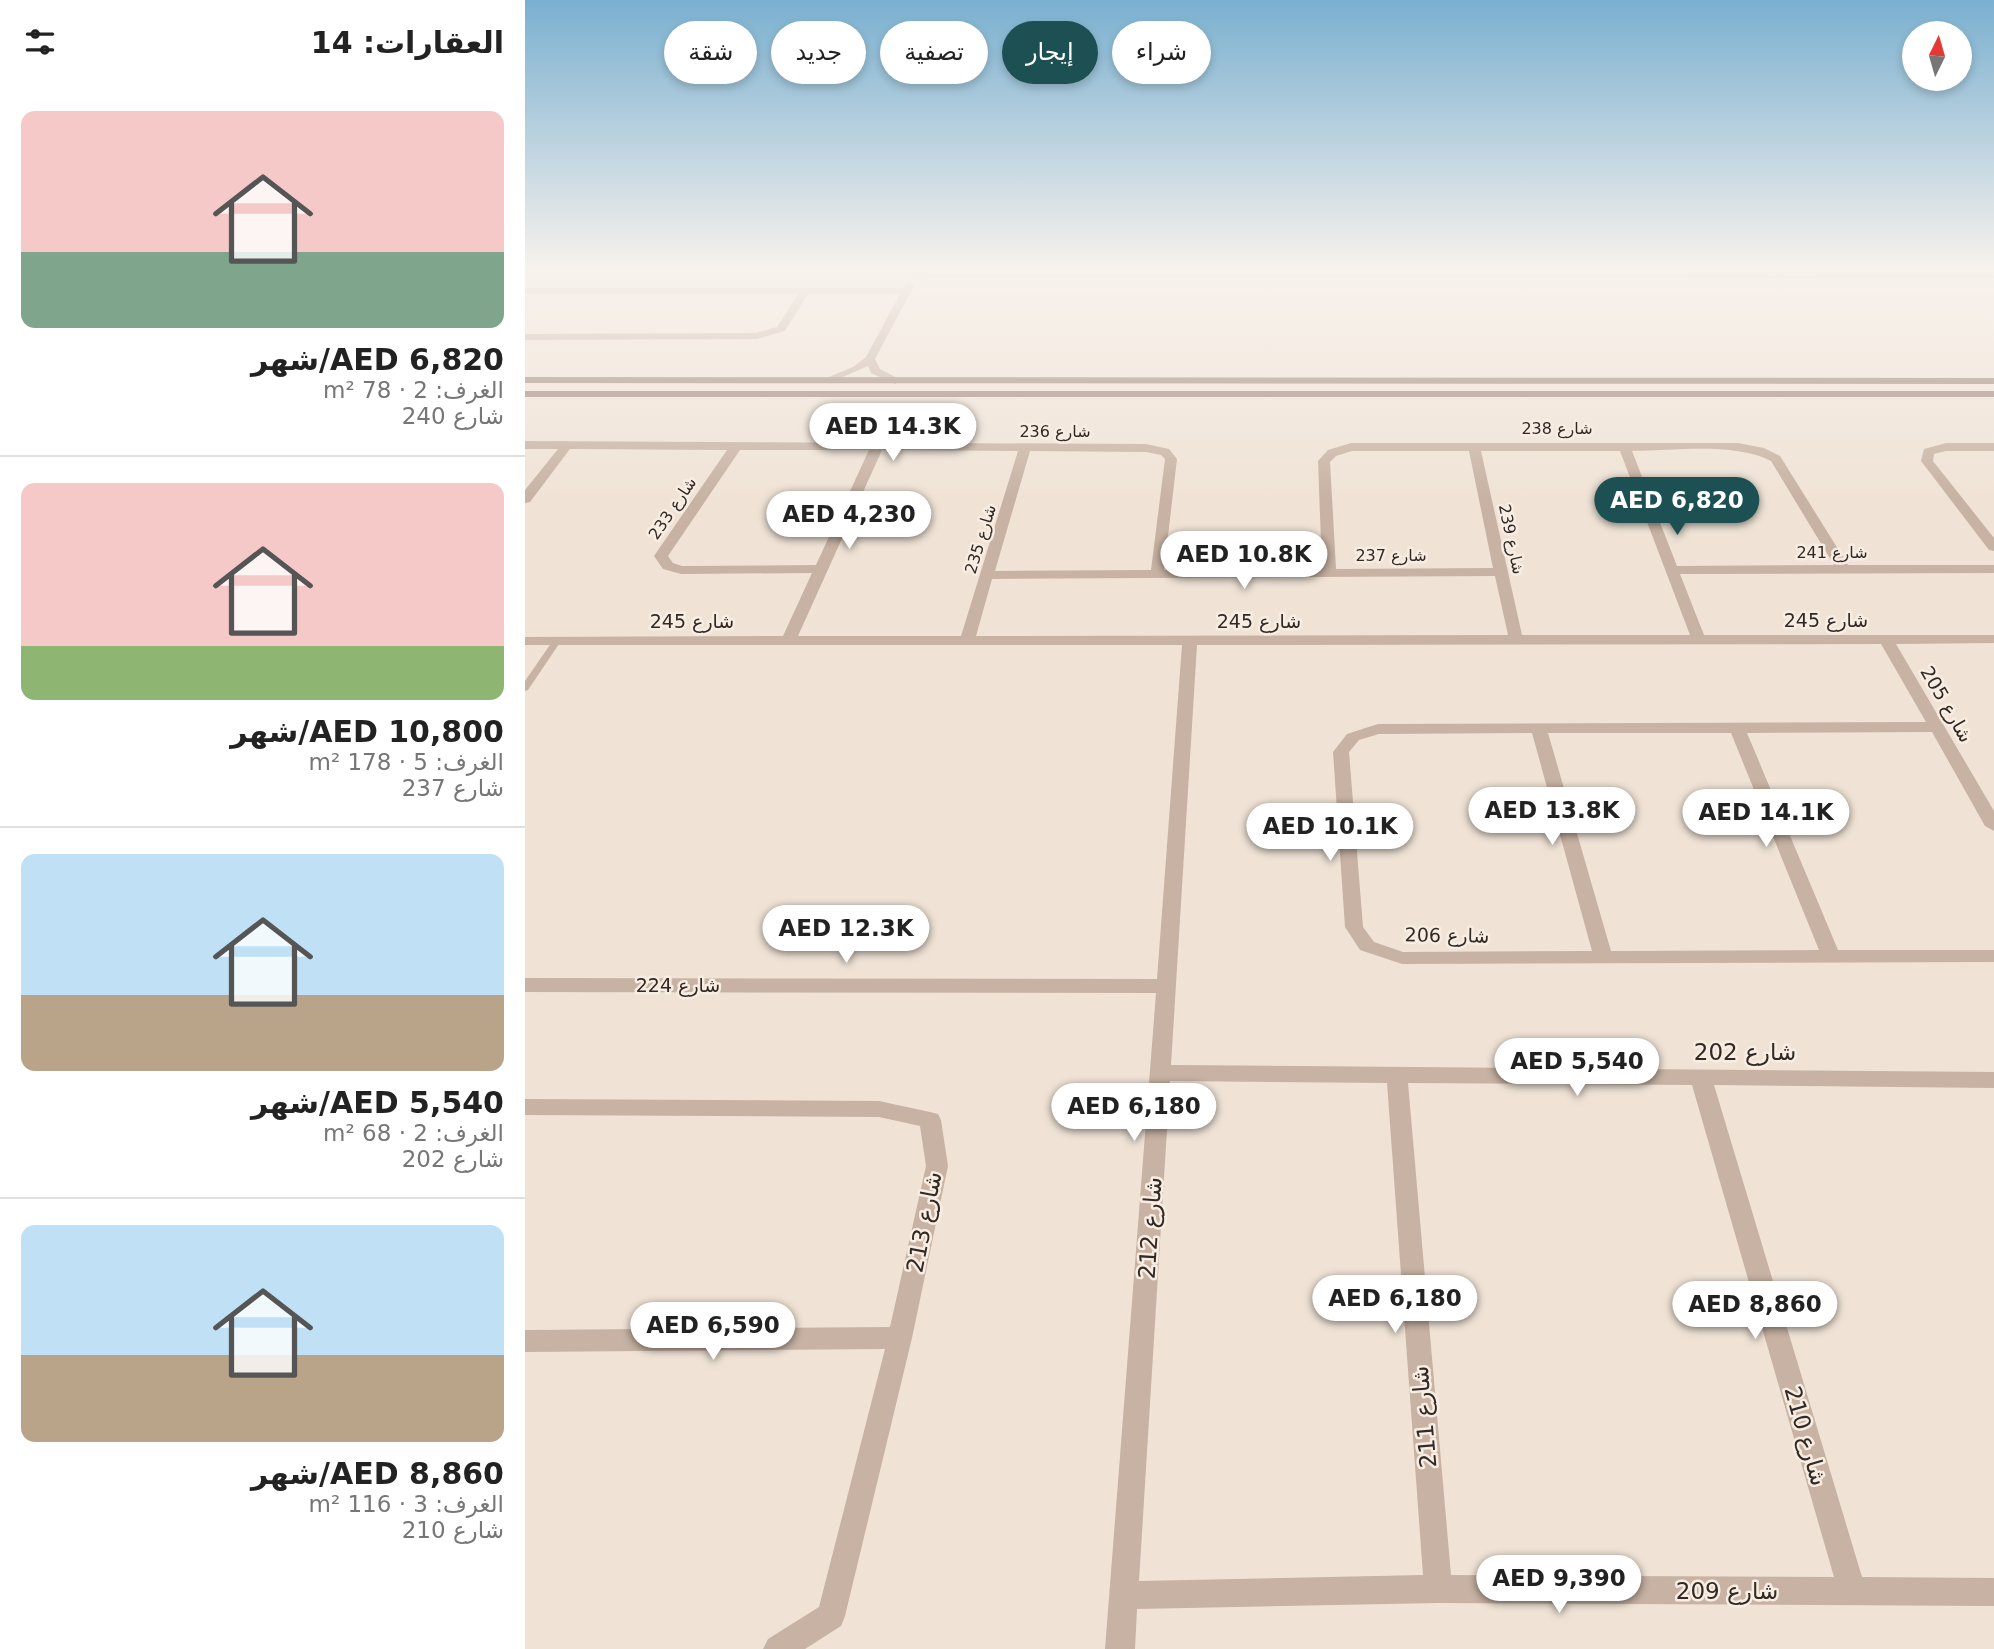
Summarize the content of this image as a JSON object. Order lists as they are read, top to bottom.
{
  "streets": {
    "street": [
      "شارع 238",
      "شارع 236",
      "شارع 233",
      "شارع 235",
      "شارع 239",
      "شارع 241",
      "شارع 237",
      "شارع 245",
      "شارع 205",
      "شارع 206",
      "شارع 224",
      "شارع 202",
      "شارع 213",
      "شارع 212",
      "شارع 211",
      "شارع 210",
      "شارع 209"
    ]
  },
  "crossings": [
    ["شارع 238", "شارع 239"],
    ["شارع 238", "شارع 241"],
    ["شارع 238", "شارع 237"],
    ["شارع 236", "شارع 233"],
    ["شارع 236", "شارع 235"],
    ["شارع 236", "شارع 237"],
    ["شارع 235", "شارع 237"],
    ["شارع 235", "شارع 245"],
    ["شارع 239", "شارع 237"],
    ["شارع 239", "شارع 245"],
    ["شارع 245", "شارع 205"],
    ["شارع 245", "شارع 212"],
    ["شارع 205", "شارع 206"],
    ["شارع 224", "شارع 212"],
    ["شارع 202", "شارع 212"],
    ["شارع 202", "شارع 211"],
    ["شارع 202", "شارع 210"],
    ["شارع 212", "شارع 209"],
    ["شارع 211", "شارع 209"],
    ["شارع 210", "شارع 209"]
  ],
  "north": "top",
  "page": {
    "heading": "العقارات: 14",
    "chip": [
      "شراء",
      "إيجار",
      "تصفية",
      "جديد",
      "شقة"
    ],
    "list": [
      {
        "name": "AED 6,820/شهر",
        "note": "الغرف: 2 · 78 m² · شارع 240"
      },
      {
        "name": "AED 10,800/شهر",
        "note": "الغرف: 5 · 178 m² · شارع 237"
      },
      {
        "name": "AED 5,540/شهر",
        "note": "الغرف: 2 · 68 m² · شارع 202"
      },
      {
        "name": "AED 8,860/شهر",
        "note": "الغرف: 3 · 116 m² · شارع 210"
      }
    ],
    "price": [
      "AED 14.3K",
      "AED 6,820",
      "AED 4,230",
      "AED 10.8K",
      "AED 13.8K",
      "AED 14.1K",
      "AED 10.1K",
      "AED 12.3K",
      "AED 5,540",
      "AED 6,180",
      "AED 6,180",
      "AED 8,860",
      "AED 6,590",
      "AED 9,390"
    ]
  }
}
